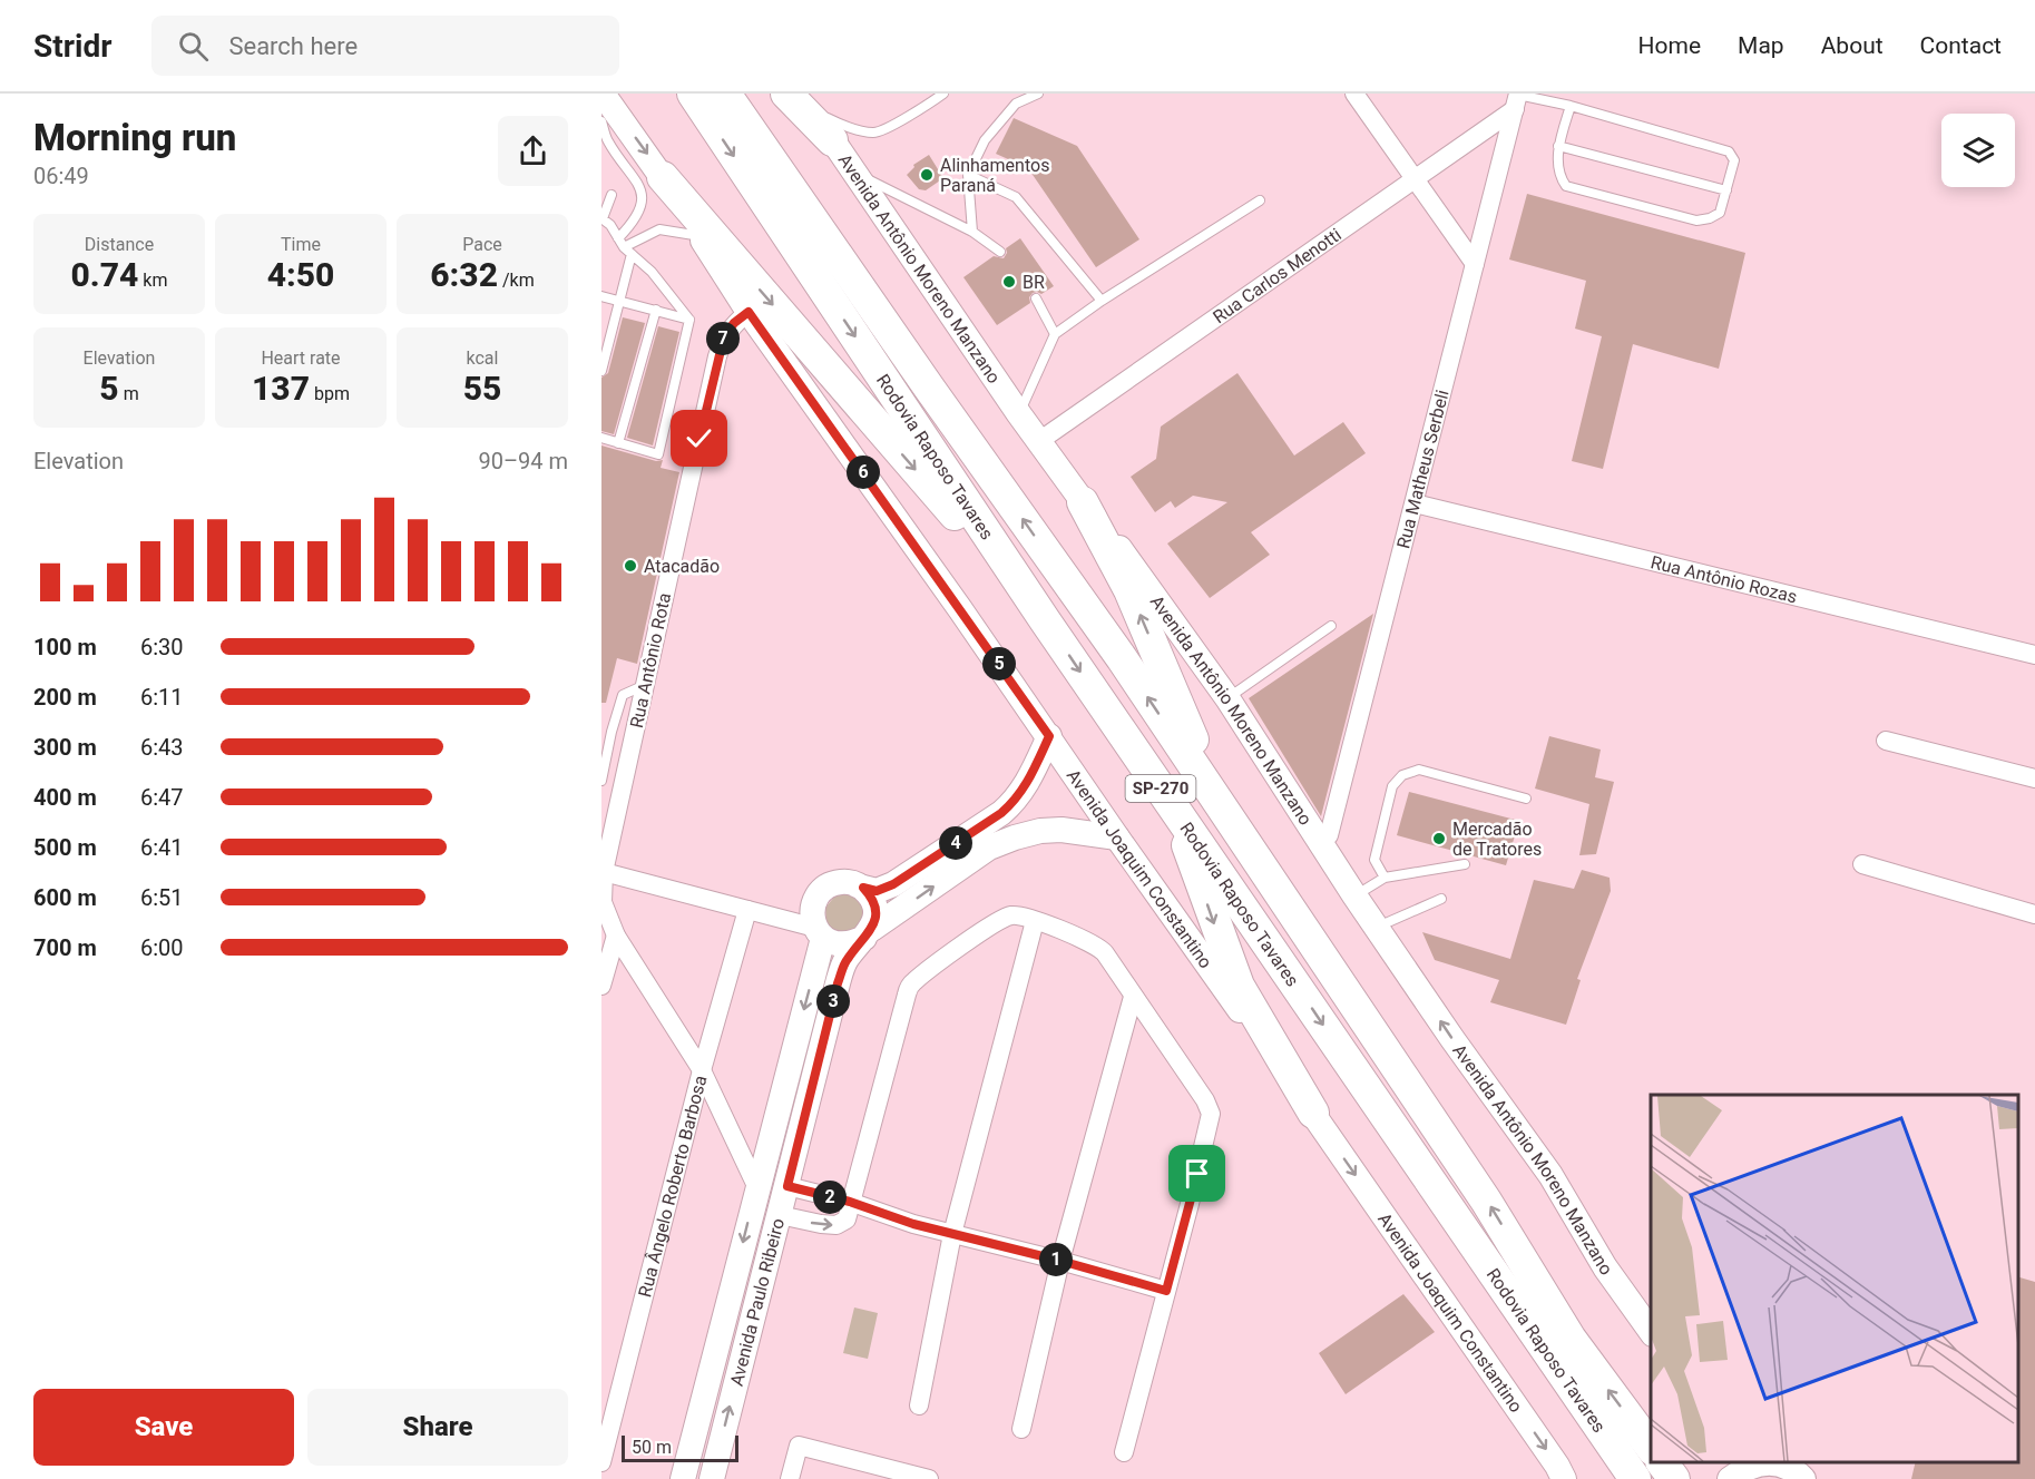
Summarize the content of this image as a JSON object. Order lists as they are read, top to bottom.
{
  "streets": {
    "highway": ["Rodovia Raposo Tavares", "SP-270"],
    "street": [
      "Avenida Antônio Moreno Manzano",
      "Rua Carlos Menotti",
      "Rua Matheus Serbeli",
      "Rua Antônio Rozas",
      "Rua Antônio Rota",
      "Avenida Joaquim Constantino",
      "Rua Ângelo Roberto Barbosa",
      "Avenida Paulo Ribeiro"
    ]
  },
  "crossings": [
    ["Avenida Antônio Moreno Manzano", "Rua Carlos Menotti"],
    ["Avenida Antônio Moreno Manzano", "Rua Matheus Serbeli"],
    ["Rua Carlos Menotti", "Rua Matheus Serbeli"],
    ["Rua Matheus Serbeli", "Rua Antônio Rozas"],
    ["Rua Antônio Rota", "Avenida Joaquim Constantino"],
    ["Avenida Joaquim Constantino", "Avenida Paulo Ribeiro"]
  ],
  "places": [
    "Alinhamentos Paraná",
    "BR",
    "Atacadão",
    "Mercadão de Tratores"
  ],
  "scale_bar": "50 m",
  "page": {
    "header": "Stridr",
    "search": "Search here",
    "nav": [
      "Home",
      "Map",
      "About",
      "Contact"
    ],
    "heading": ["Morning run", "06:49"],
    "stats": [
      ["Distance", "0.74 km"],
      ["Time", "4:50"],
      ["Pace", "6:32 /km"],
      ["Elevation", "5 m"],
      ["Heart rate", "137 bpm"],
      ["kcal", "55"]
    ],
    "pins": [
      "7",
      "6",
      "5",
      "4",
      "3",
      "2",
      "1"
    ],
    "chart": ["Elevation", "90–94 m"],
    "list": [
      {
        "name": "100 m",
        "note": "6:30"
      },
      {
        "name": "200 m",
        "note": "6:11"
      },
      {
        "name": "300 m",
        "note": "6:43"
      },
      {
        "name": "400 m",
        "note": "6:47"
      },
      {
        "name": "500 m",
        "note": "6:41"
      },
      {
        "name": "600 m",
        "note": "6:51"
      },
      {
        "name": "700 m",
        "note": "6:00"
      }
    ],
    "buttons": ["Save", "Share"],
    "scale": "50 m"
  }
}
